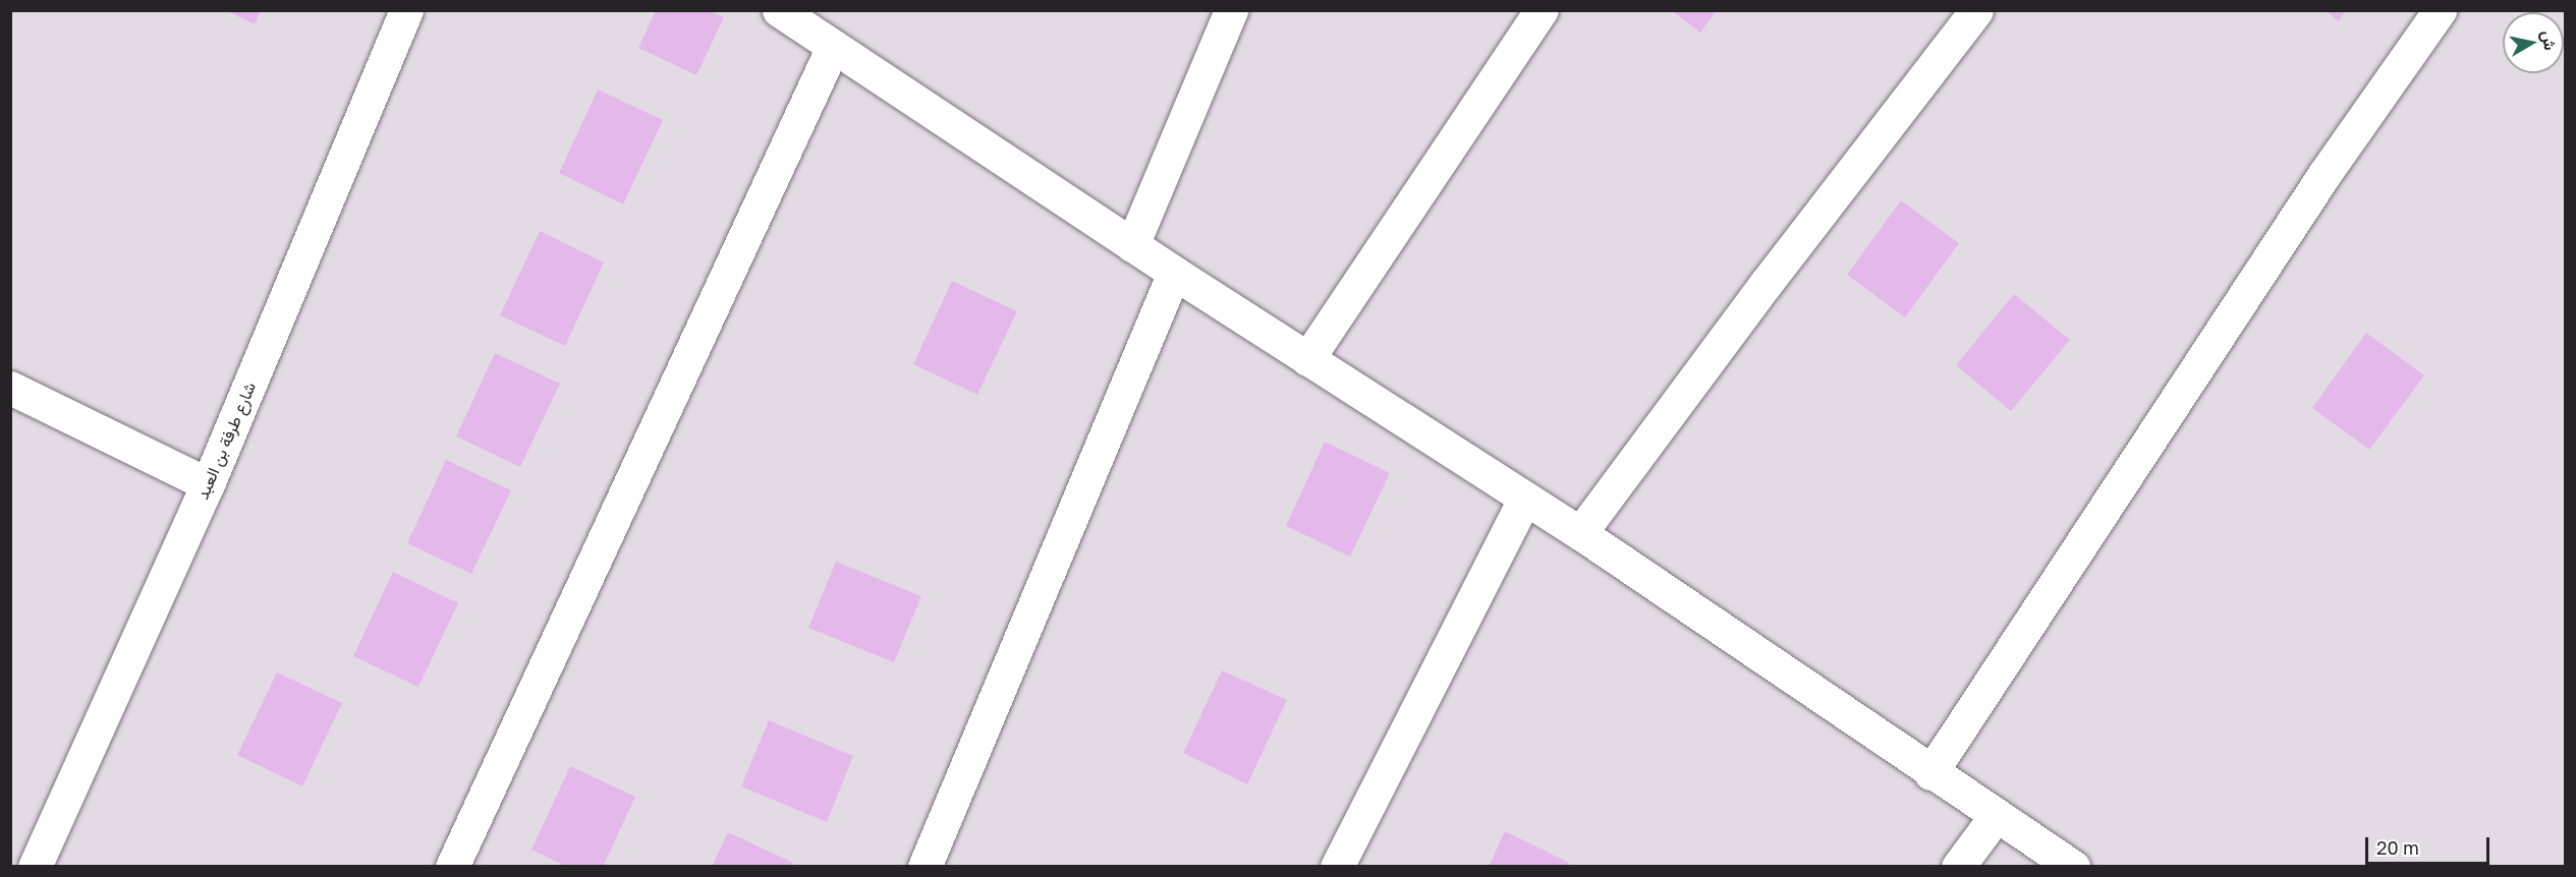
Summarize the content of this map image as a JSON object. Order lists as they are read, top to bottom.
{
  "streets": {
    "street": ["شارع طرفة بن العبد"]
  },
  "scale_bar": "20 m",
  "north": "right"
}
